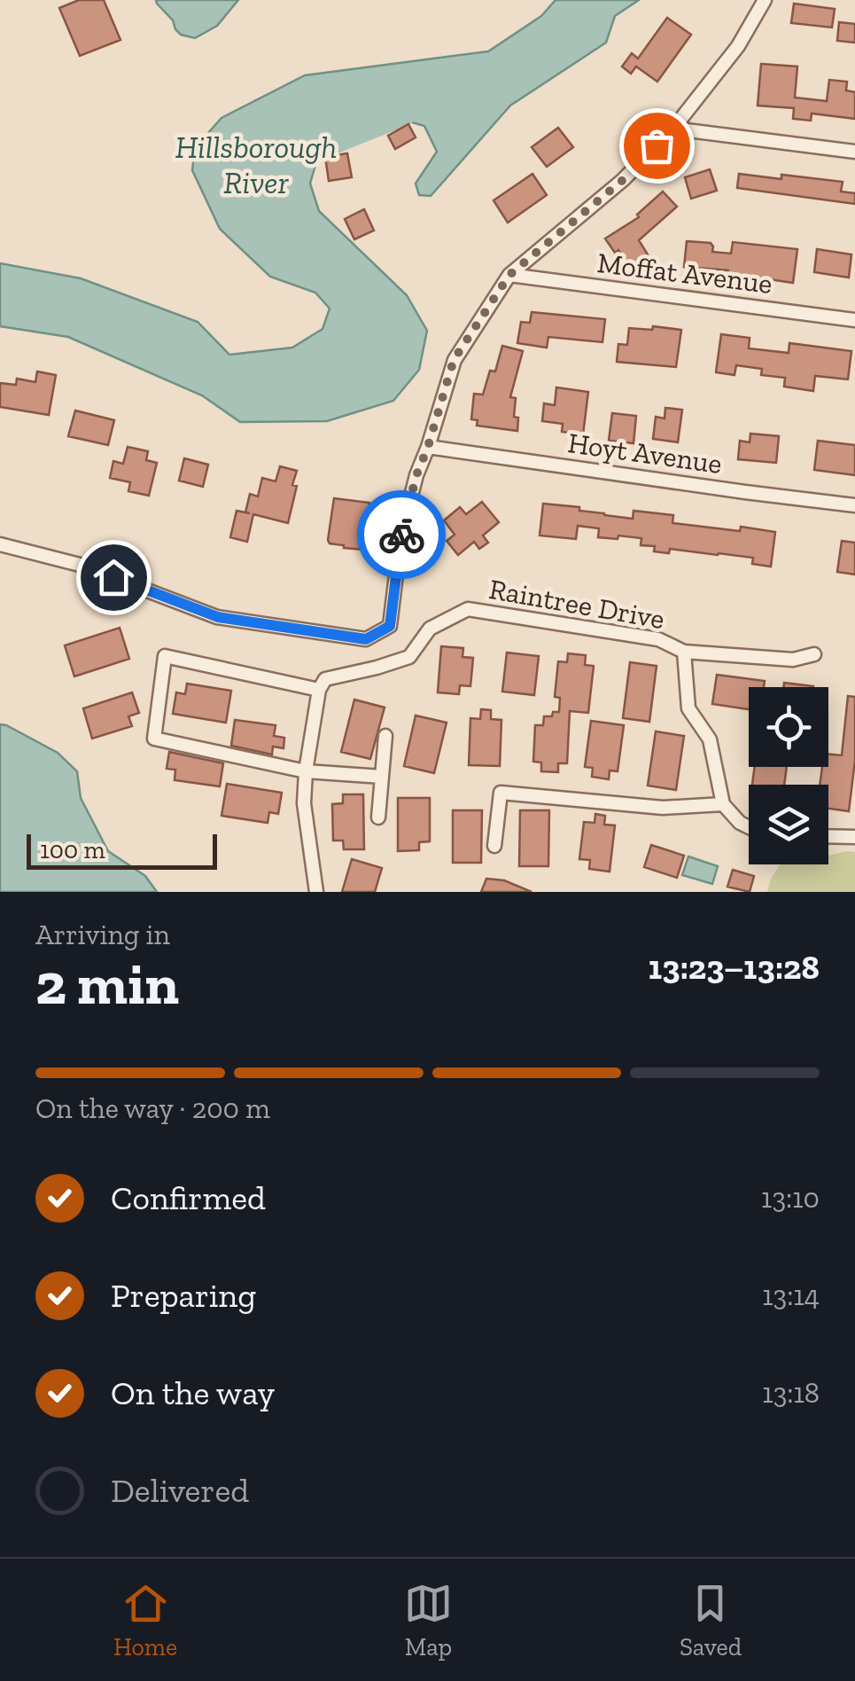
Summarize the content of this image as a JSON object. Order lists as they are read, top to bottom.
{
  "streets": {
    "street": ["Moffat Avenue", "Hoyt Avenue", "Raintree Drive"]
  },
  "water": ["Hillsborough River"],
  "scale_bar": "100 m",
  "page": {
    "scale": "100 m",
    "heading": ["2 min", "Arriving in", "13:23–13:28"],
    "bar": "On the way · 200 m",
    "list": [
      ["Confirmed", "13:10"],
      ["Preparing", "13:14"],
      ["On the way", "13:18"],
      "Delivered"
    ],
    "tabs": ["Home", "Map", "Saved"]
  }
}
